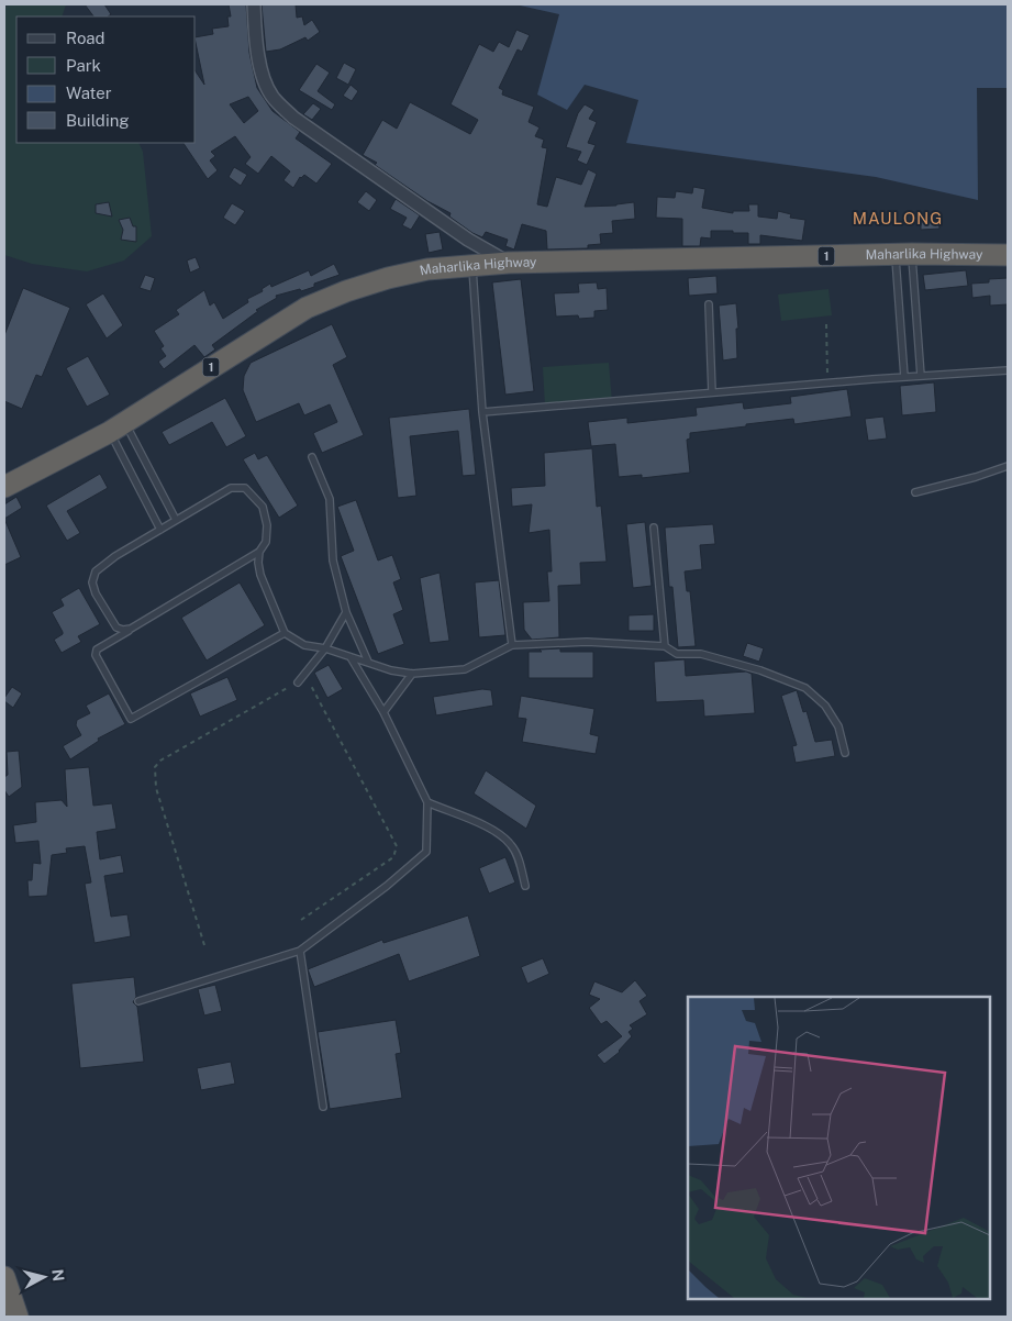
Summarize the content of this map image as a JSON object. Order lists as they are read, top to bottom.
{
  "streets": {
    "highway": ["Maharlika Highway", "1"]
  },
  "districts": ["MAULONG"],
  "legend": [
    "Road",
    "Park",
    "Water",
    "Building"
  ],
  "north": "right"
}
